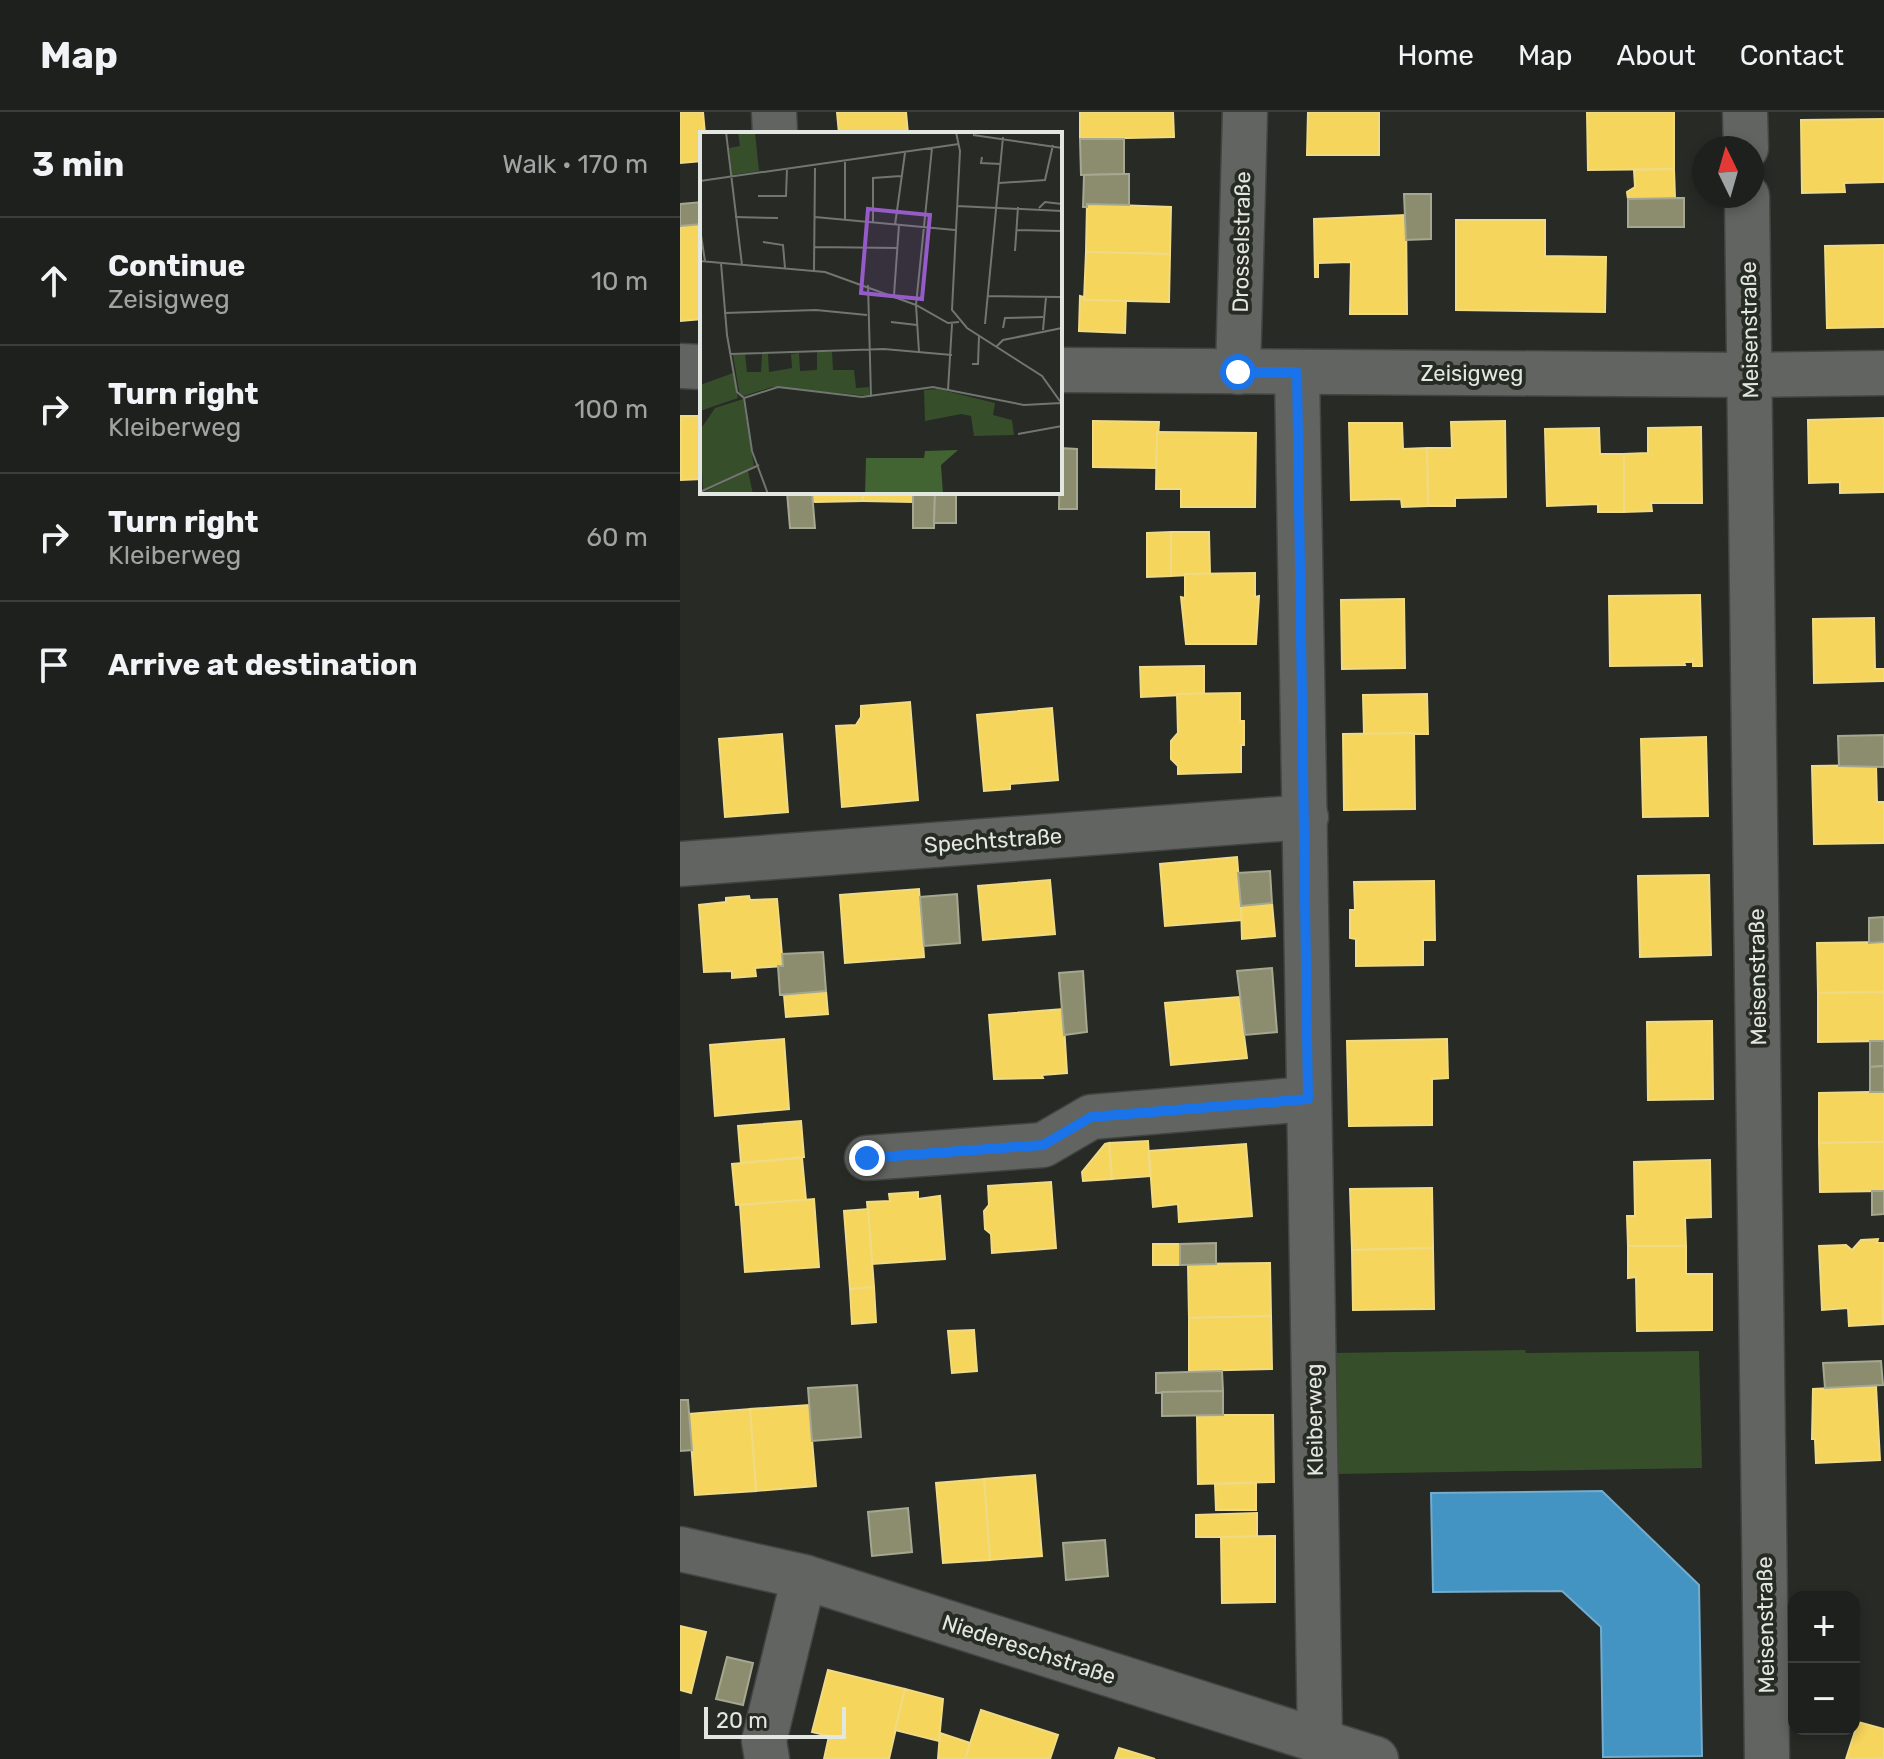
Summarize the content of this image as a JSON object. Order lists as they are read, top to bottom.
{
  "streets": {
    "street": [
      "Drosselstraße",
      "Meisenstraße",
      "Zeisigweg",
      "Spechtstraße",
      "Kleiberweg",
      "Niedereschstraße"
    ]
  },
  "crossings": [
    ["Drosselstraße", "Zeisigweg"],
    ["Meisenstraße", "Zeisigweg"],
    ["Zeisigweg", "Kleiberweg"],
    ["Spechtstraße", "Kleiberweg"],
    ["Kleiberweg", "Niedereschstraße"]
  ],
  "scale_bar": "20 m",
  "north": "top",
  "page": {
    "header": "Map",
    "nav": [
      "Home",
      "Map",
      "About",
      "Contact"
    ],
    "heading": ["3 min", "Walk · 170 m"],
    "list": [
      ["Continue", "Zeisigweg", "10 m"],
      ["Turn right", "Kleiberweg", "100 m"],
      ["Turn right", "Kleiberweg", "60 m"],
      "Arrive at destination"
    ],
    "map_buttons": ["+", "−"],
    "scale": "20 m"
  }
}
